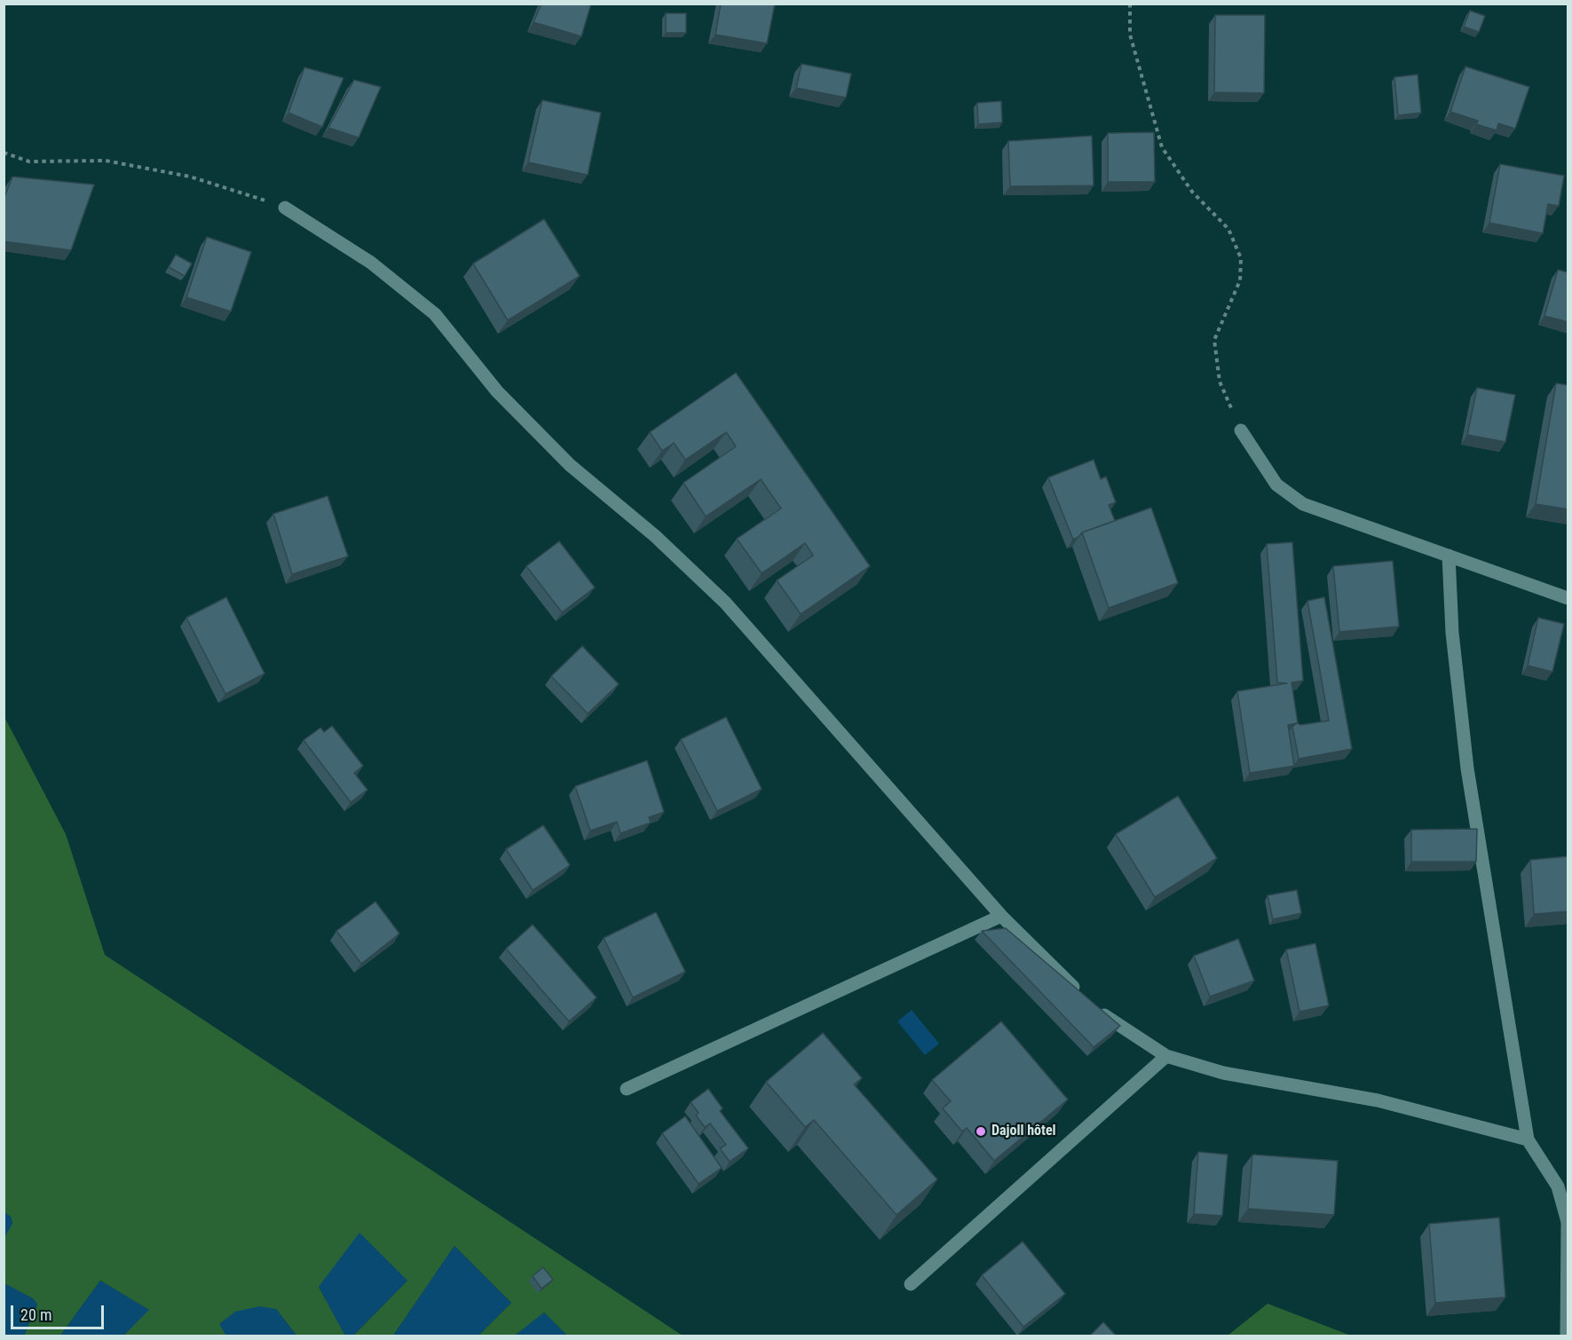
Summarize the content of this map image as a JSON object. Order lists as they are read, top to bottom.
{
  "places": ["Dajoll hôtel"],
  "scale_bar": "20 m"
}
